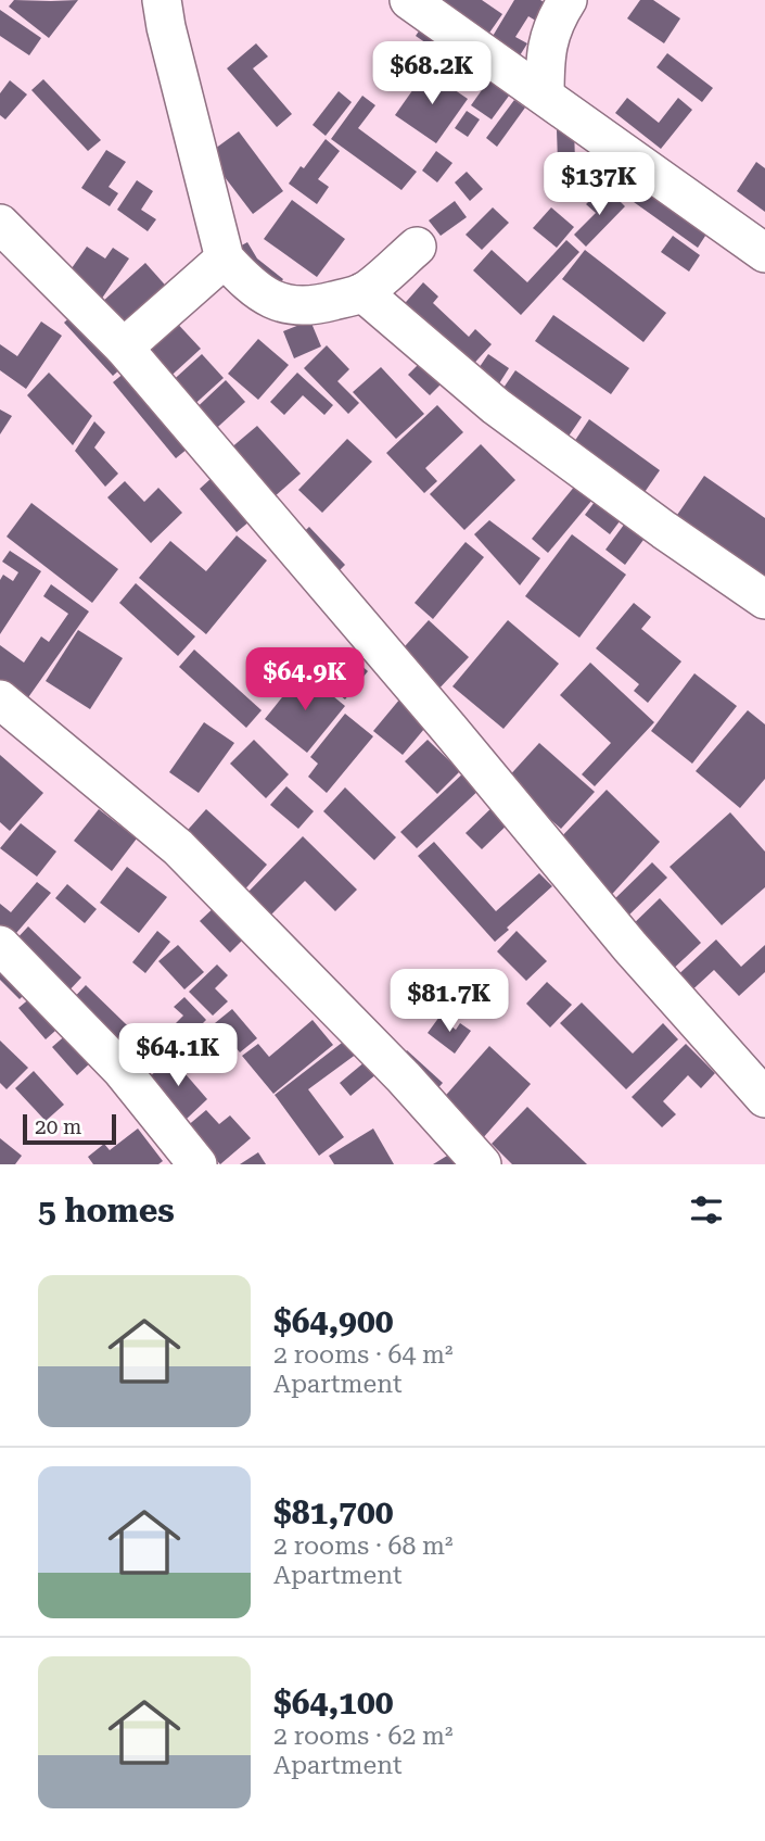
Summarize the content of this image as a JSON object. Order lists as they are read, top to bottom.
{
  "scale_bar": "20 m",
  "page": {
    "price": [
      "$68.2K",
      "$137K",
      "$64.9K",
      "$81.7K",
      "$64.1K"
    ],
    "scale": "20 m",
    "heading": "5 homes",
    "list": [
      {
        "name": "$64,900",
        "note": "2 rooms · 64 m² · Apartment"
      },
      {
        "name": "$81,700",
        "note": "2 rooms · 68 m² · Apartment"
      },
      {
        "name": "$64,100",
        "note": "2 rooms · 62 m² · Apartment"
      }
    ]
  }
}
